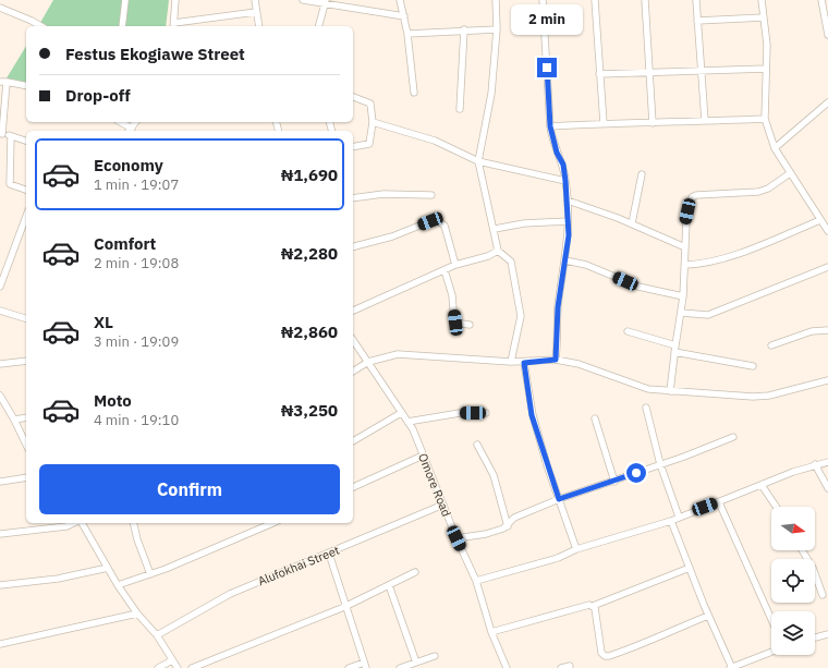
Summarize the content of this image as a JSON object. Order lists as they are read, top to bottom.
{
  "streets": {
    "street": ["Omore Road", "Alufokhai Street"]
  },
  "crossings": [
    ["Omore Road", "Alufokhai Street"]
  ],
  "north": "right",
  "page": {
    "bubble": "2 min",
    "banner": ["Festus Ekogiawe Street", "Drop-off"],
    "list": [
      {
        "name": "Economy",
        "note": "1 min · 19:07",
        "value": "₦1,690"
      },
      {
        "name": "Comfort",
        "note": "2 min · 19:08",
        "value": "₦2,280"
      },
      {
        "name": "XL",
        "note": "3 min · 19:09",
        "value": "₦2,860"
      },
      {
        "name": "Moto",
        "note": "4 min · 19:10",
        "value": "₦3,250"
      }
    ],
    "buttons": "Confirm"
  }
}
